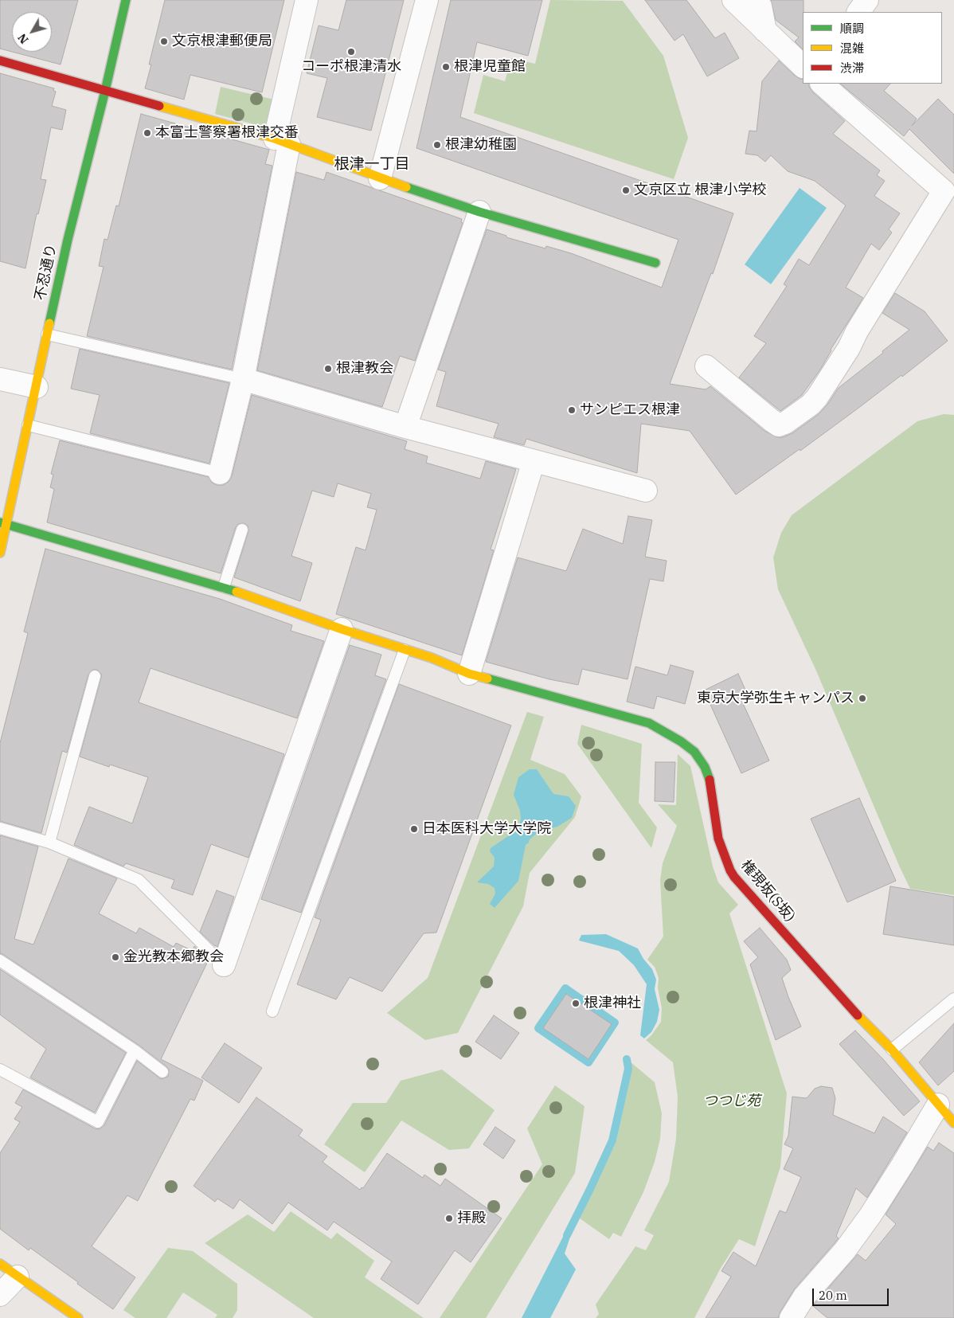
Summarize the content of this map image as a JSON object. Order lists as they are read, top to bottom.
{
  "streets": {
    "street": ["不忍通り", "権現坂(S坂)"]
  },
  "crossings": [
    ["不忍通り", "権現坂(S坂)"]
  ],
  "districts": ["根津一丁目"],
  "parks": ["つつじ苑"],
  "places": [
    "文京根津郵便局",
    "コーポ根津清水",
    "根津児童館",
    "本富士警察署根津交番",
    "根津幼稚園",
    "文京区立 根津小学校",
    "根津教会",
    "サンピエス根津",
    "東京大学弥生キャンパス",
    "日本医科大学大学院",
    "金光教本郷教会",
    "根津神社",
    "拝殿"
  ],
  "legend": ["順調", "混雑", "渋滞"],
  "scale_bar": "20 m",
  "north": "bottom left"
}
